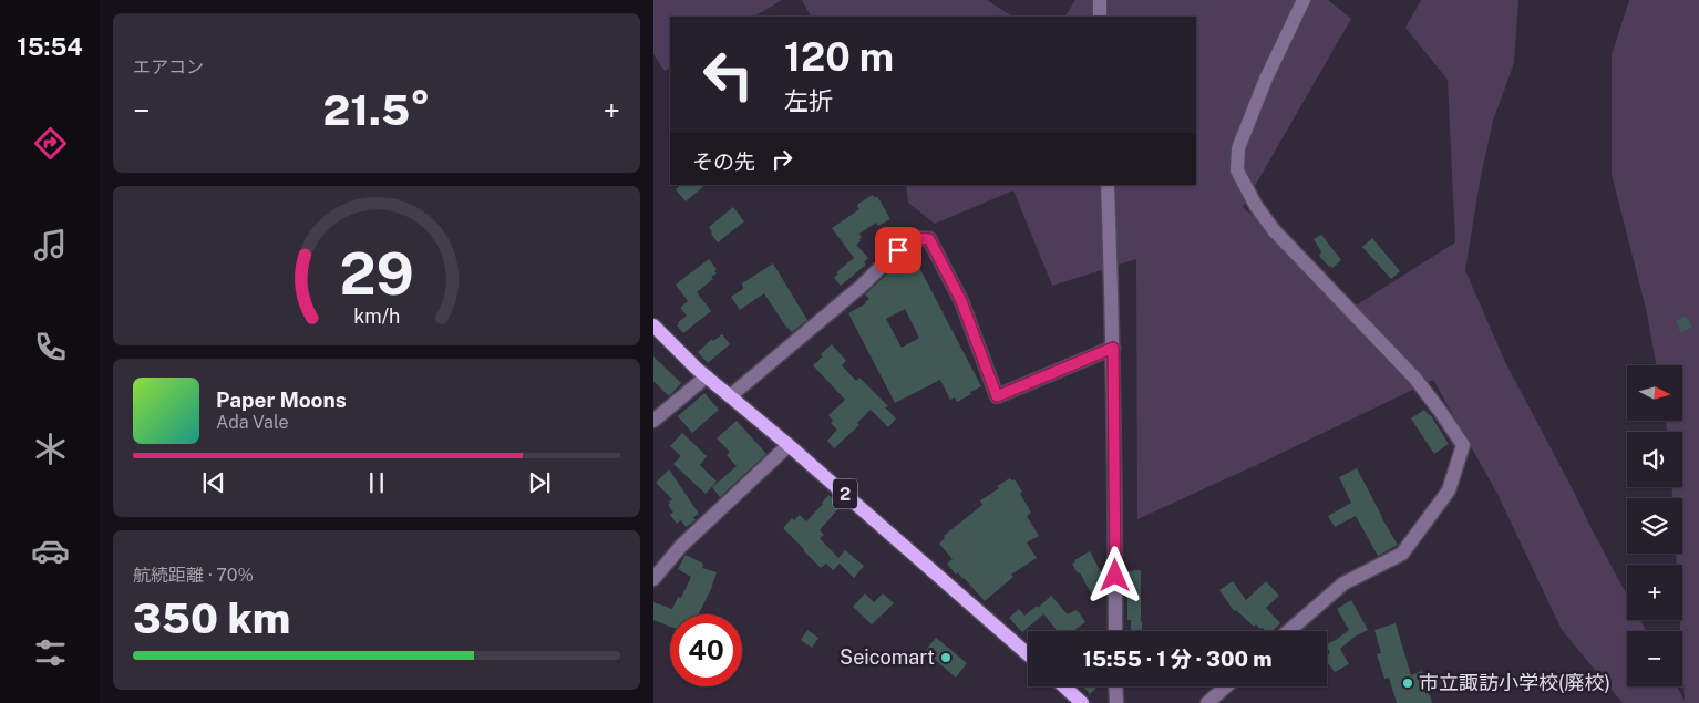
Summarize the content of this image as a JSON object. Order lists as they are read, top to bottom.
{
  "streets": {
    "main road": ["2"]
  },
  "places": ["Seicomart", "市立諏訪小学校(廃校)"],
  "north": "right",
  "page": {
    "tabs": "15:54",
    "tile": [
      "エアコン",
      ["航続距離 · 70%", "350 km"]
    ],
    "turn": ["120 m", "左折"],
    "heat": ["−", "21.5°", "+"],
    "then": "その先",
    "map_buttons": ["+", "−"],
    "song": ["Paper Moons", "Ada Vale"],
    "limit": "40",
    "trip": "15:55 · 1 分 · 300 m",
    "gauge": ["29", "km/h"]
  }
}
